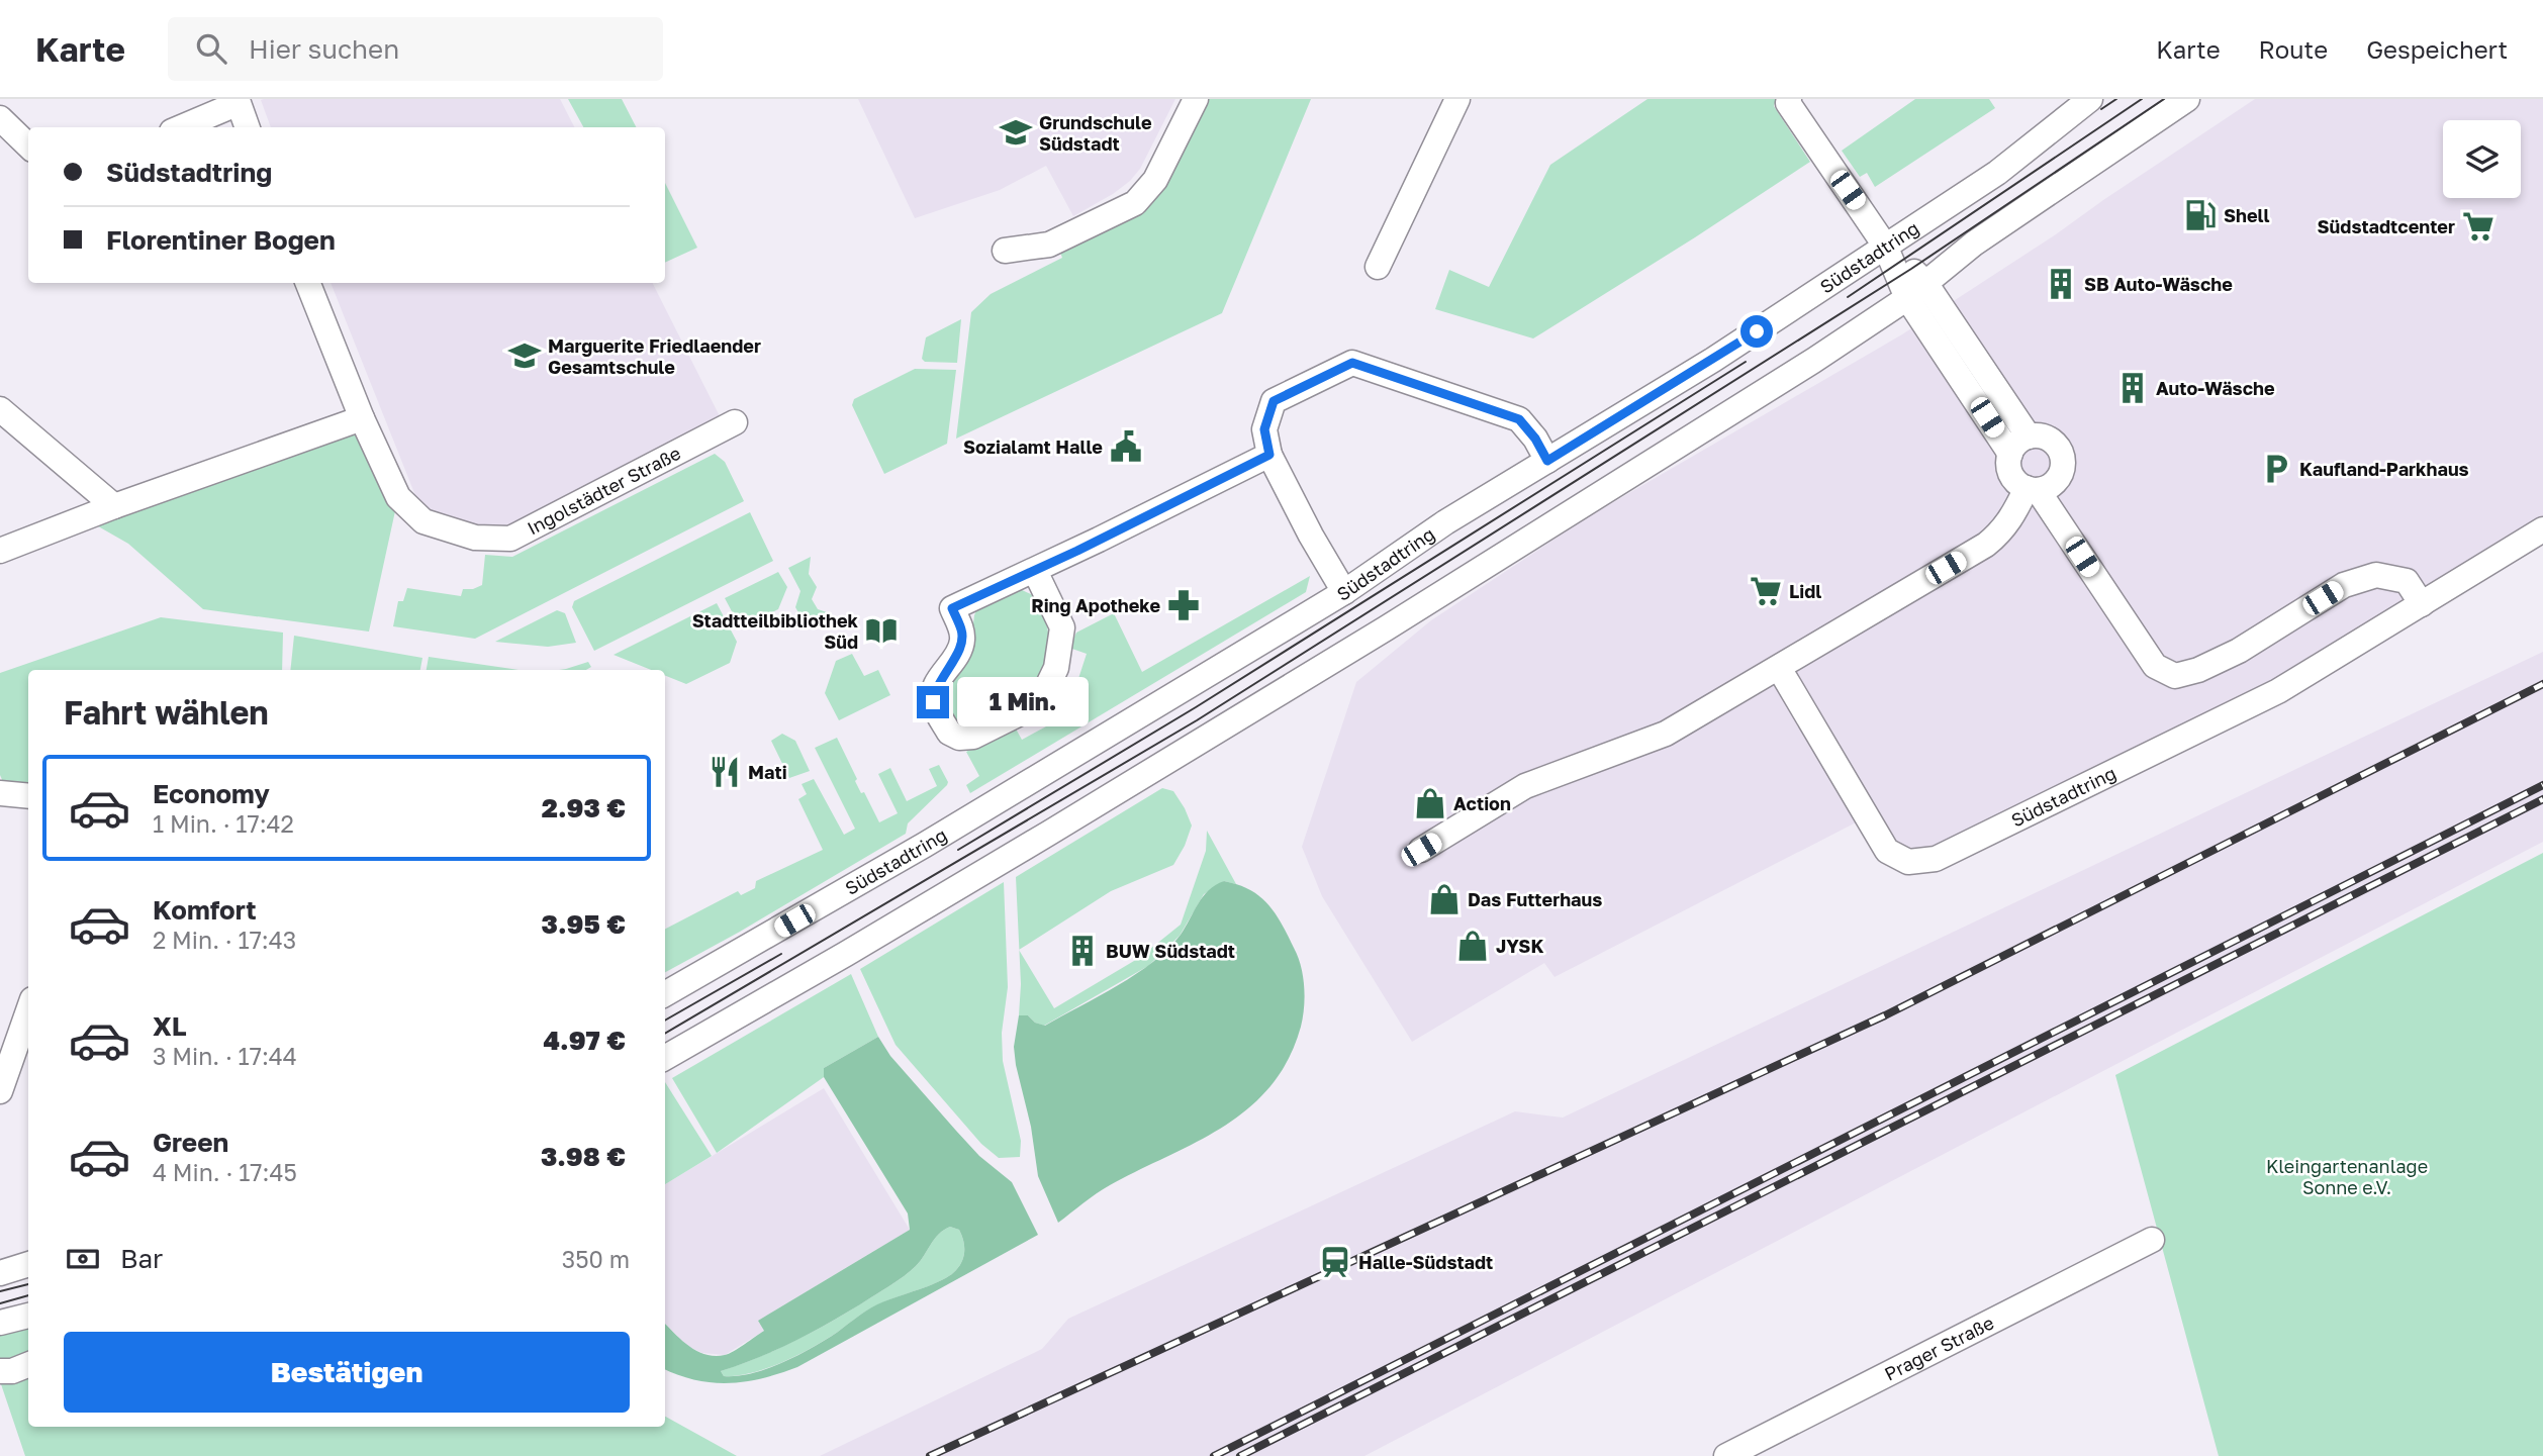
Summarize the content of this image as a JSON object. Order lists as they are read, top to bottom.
{
  "streets": {
    "street": ["Südstadtring", "Ingolstädter Straße", "Prager Straße"]
  },
  "parks": ["Kleingartenanlage Sonne e.V."],
  "places": {
    "school or university": ["Grundschule Südstadt", "Marguerite Friedlaender Gesamtschule"],
    "fuel station": ["Shell"],
    "supermarket": ["Südstadtcenter", "Lidl"],
    "building": ["SB Auto-Wäsche", "Auto-Wäsche", "BUW Südstadt"],
    "public building": ["Sozialamt Halle"],
    "parking": ["Kaufland-Parkhaus"],
    "pharmacy": ["Ring Apotheke"],
    "library": ["Stadtteilbibliothek Süd"],
    "restaurant": ["Mati"],
    "shop": ["Action", "Das Futterhaus", "JYSK"],
    "station": ["Halle-Südstadt"]
  },
  "page": {
    "header": "Karte",
    "search": "Hier suchen",
    "nav": ["Karte", "Route", "Gespeichert"],
    "banner": ["Südstadtring", "Florentiner Bogen"],
    "heading": "Fahrt wählen",
    "bubble": "1 Min.",
    "list": [
      {
        "name": "Economy",
        "note": "1 Min. · 17:42",
        "value": "2.93 €"
      },
      {
        "name": "Komfort",
        "note": "2 Min. · 17:43",
        "value": "3.95 €"
      },
      {
        "name": "XL",
        "note": "3 Min. · 17:44",
        "value": "4.97 €"
      },
      {
        "name": "Green",
        "note": "4 Min. · 17:45",
        "value": "3.98 €"
      }
    ],
    "pay": ["Bar", "350 m"],
    "buttons": "Bestätigen"
  }
}
